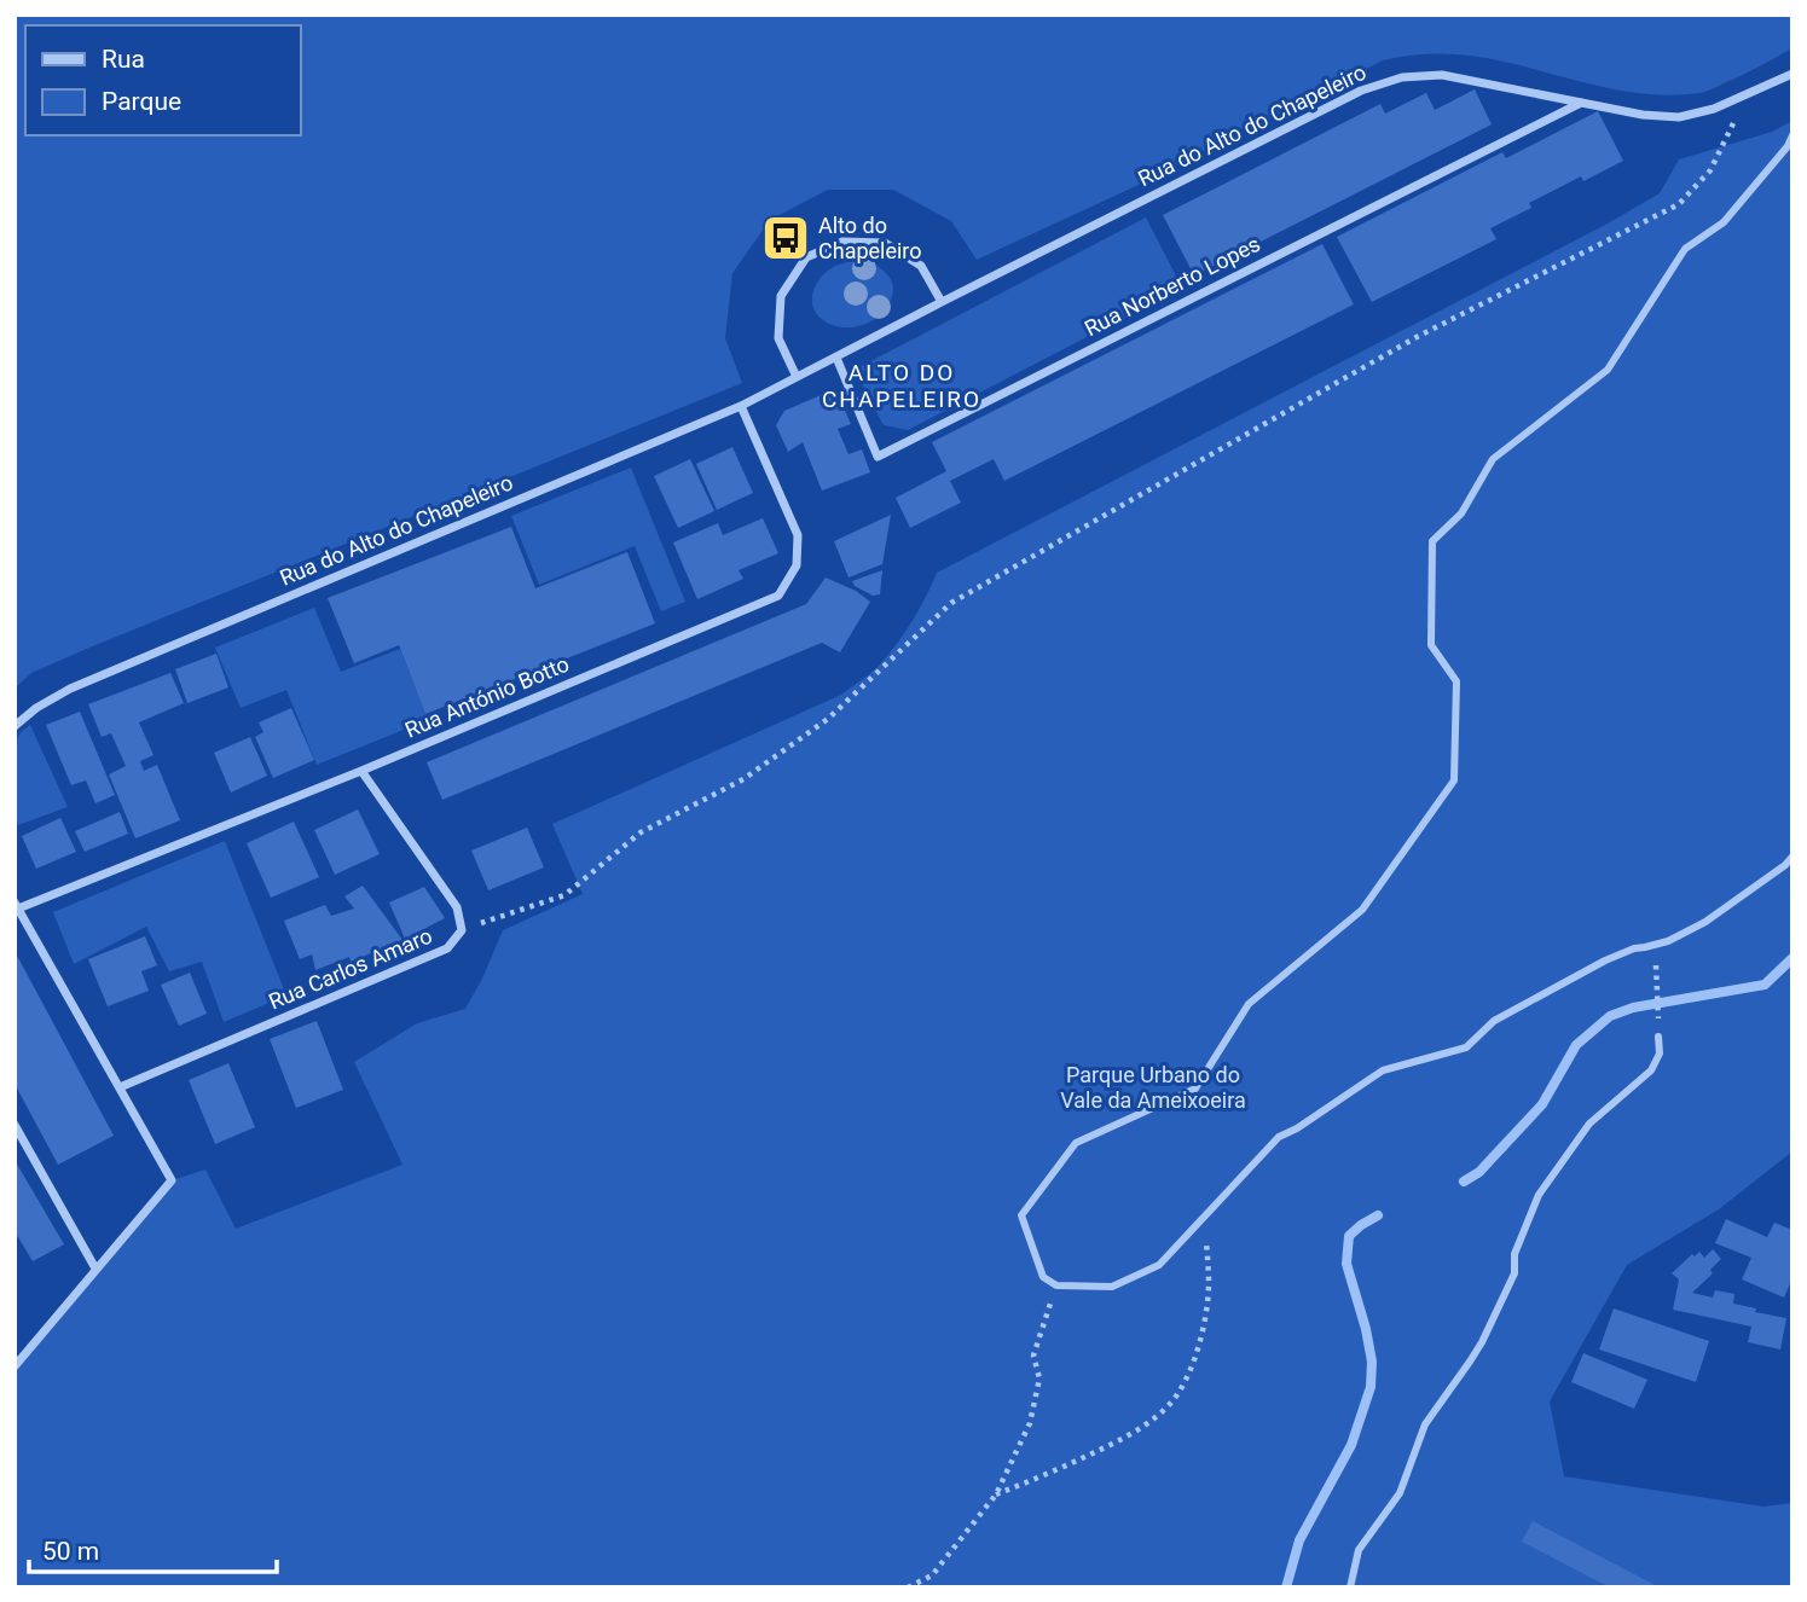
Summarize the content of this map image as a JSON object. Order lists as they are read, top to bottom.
{
  "streets": {
    "street": [
      "Rua do Alto do Chapeleiro",
      "Rua Norberto Lopes",
      "Rua António Botto",
      "Rua Carlos Amaro"
    ]
  },
  "crossings": [
    ["Rua do Alto do Chapeleiro", "Rua Norberto Lopes"],
    ["Rua do Alto do Chapeleiro", "Rua António Botto"],
    ["Rua António Botto", "Rua Carlos Amaro"]
  ],
  "districts": ["ALTO DO CHAPELEIRO"],
  "parks": ["Parque Urbano do Vale da Ameixoeira"],
  "places": {
    "bus stop": ["Alto do Chapeleiro"]
  },
  "legend": ["Rua", "Parque"],
  "scale_bar": "50 m"
}
